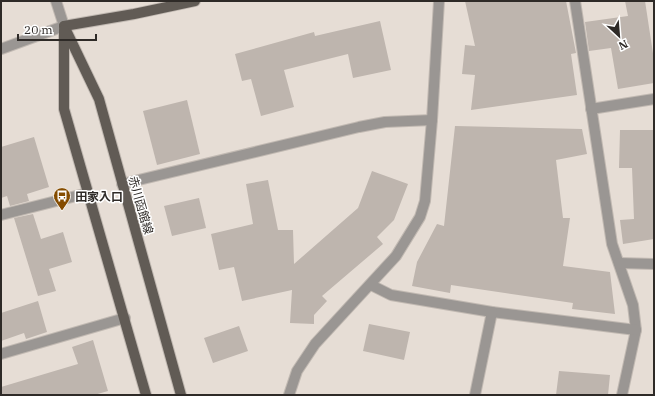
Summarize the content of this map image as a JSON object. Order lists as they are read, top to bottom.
{
  "streets": {
    "main road": ["赤川函館線"]
  },
  "places": {
    "bus stop": ["田家入口"]
  },
  "scale_bar": "20 m",
  "north": "bottom right"
}
